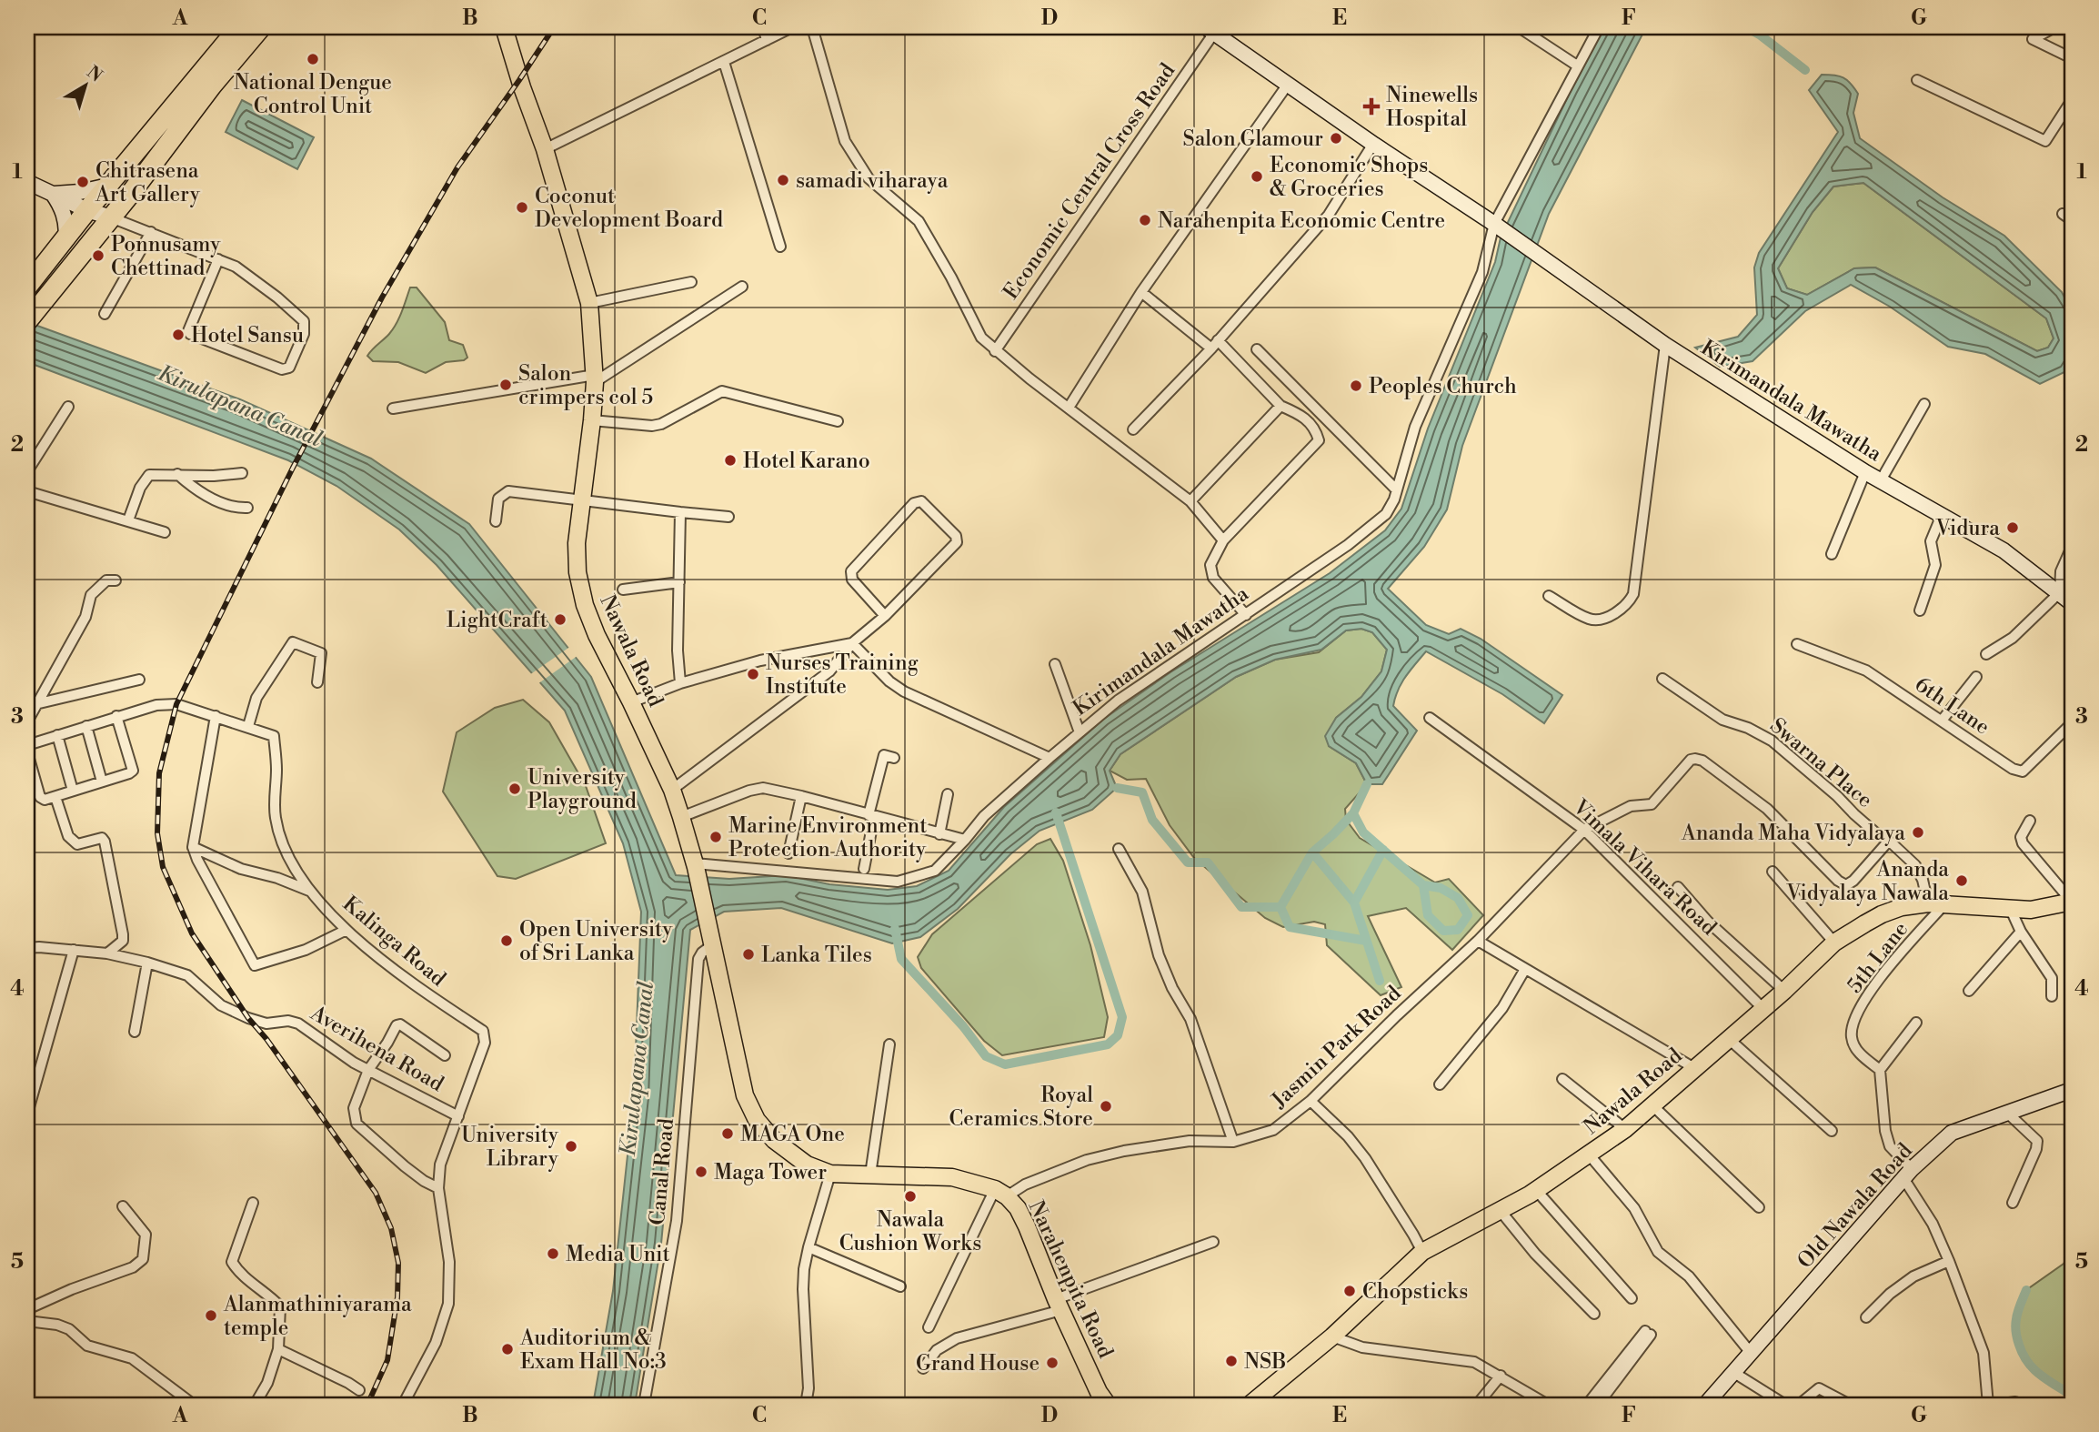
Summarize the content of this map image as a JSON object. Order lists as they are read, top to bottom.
{
  "streets": {
    "main road": [
      "Kirimandala Mawatha",
      "Nawala Road",
      "Old Nawala Road",
      "Narahenpita Road"
    ],
    "street": [
      "Economic Central Cross Road",
      "6th Lane",
      "Swarna Place",
      "Vimala Vihara Road",
      "Kalinga Road",
      "5th Lane",
      "Jasmin Park Road",
      "Averihena Road",
      "Canal Road"
    ]
  },
  "crossings": [
    ["Economic Central Cross Road", "Kirimandala Mawatha"],
    ["Kirimandala Mawatha", "Nawala Road"],
    ["Nawala Road", "Swarna Place"],
    ["Nawala Road", "Vimala Vihara Road"],
    ["Nawala Road", "5th Lane"],
    ["Nawala Road", "Canal Road"],
    ["Swarna Place", "5th Lane"],
    ["Swarna Place", "Jasmin Park Road"],
    ["Vimala Vihara Road", "Jasmin Park Road"],
    ["Kalinga Road", "Averihena Road"],
    ["Jasmin Park Road", "Narahenpita Road"]
  ],
  "water": ["Kirulapana Canal"],
  "places": {
    "other": [
      "National Dengue Control Unit",
      "Salon Glamour",
      "Economic Shops & Groceries",
      "samadi viharaya",
      "Chitrasena Art Gallery",
      "Coconut Development Board",
      "Narahenpita Economic Centre",
      "Ponnusamy Chettinad",
      "Hotel Sansu",
      "Salon crimpers col 5",
      "Peoples Church",
      "Hotel Karano",
      "Vidura",
      "LightCraft",
      "Nurses Training Institute",
      "University Playground",
      "Ananda Maha Vidyalaya",
      "Marine Environment Protection Authority",
      "Ananda Vidyalaya Nawala",
      "Open University of Sri Lanka",
      "Lanka Tiles",
      "Royal Ceramics Store",
      "MAGA One",
      "University Library",
      "Maga Tower",
      "Nawala Cushion Works",
      "Media Unit",
      "Chopsticks",
      "Alanmathiniyarama temple",
      "Auditorium & Exam Hall No:3",
      "NSB",
      "Grand House"
    ],
    "health": ["Ninewells Hospital"]
  },
  "north": "top right",
  "grid": {
    "columns": [
      "A",
      "B",
      "C",
      "D",
      "E",
      "F",
      "G"
    ],
    "rows": [
      "1",
      "2",
      "3",
      "4",
      "5"
    ]
  }
}
